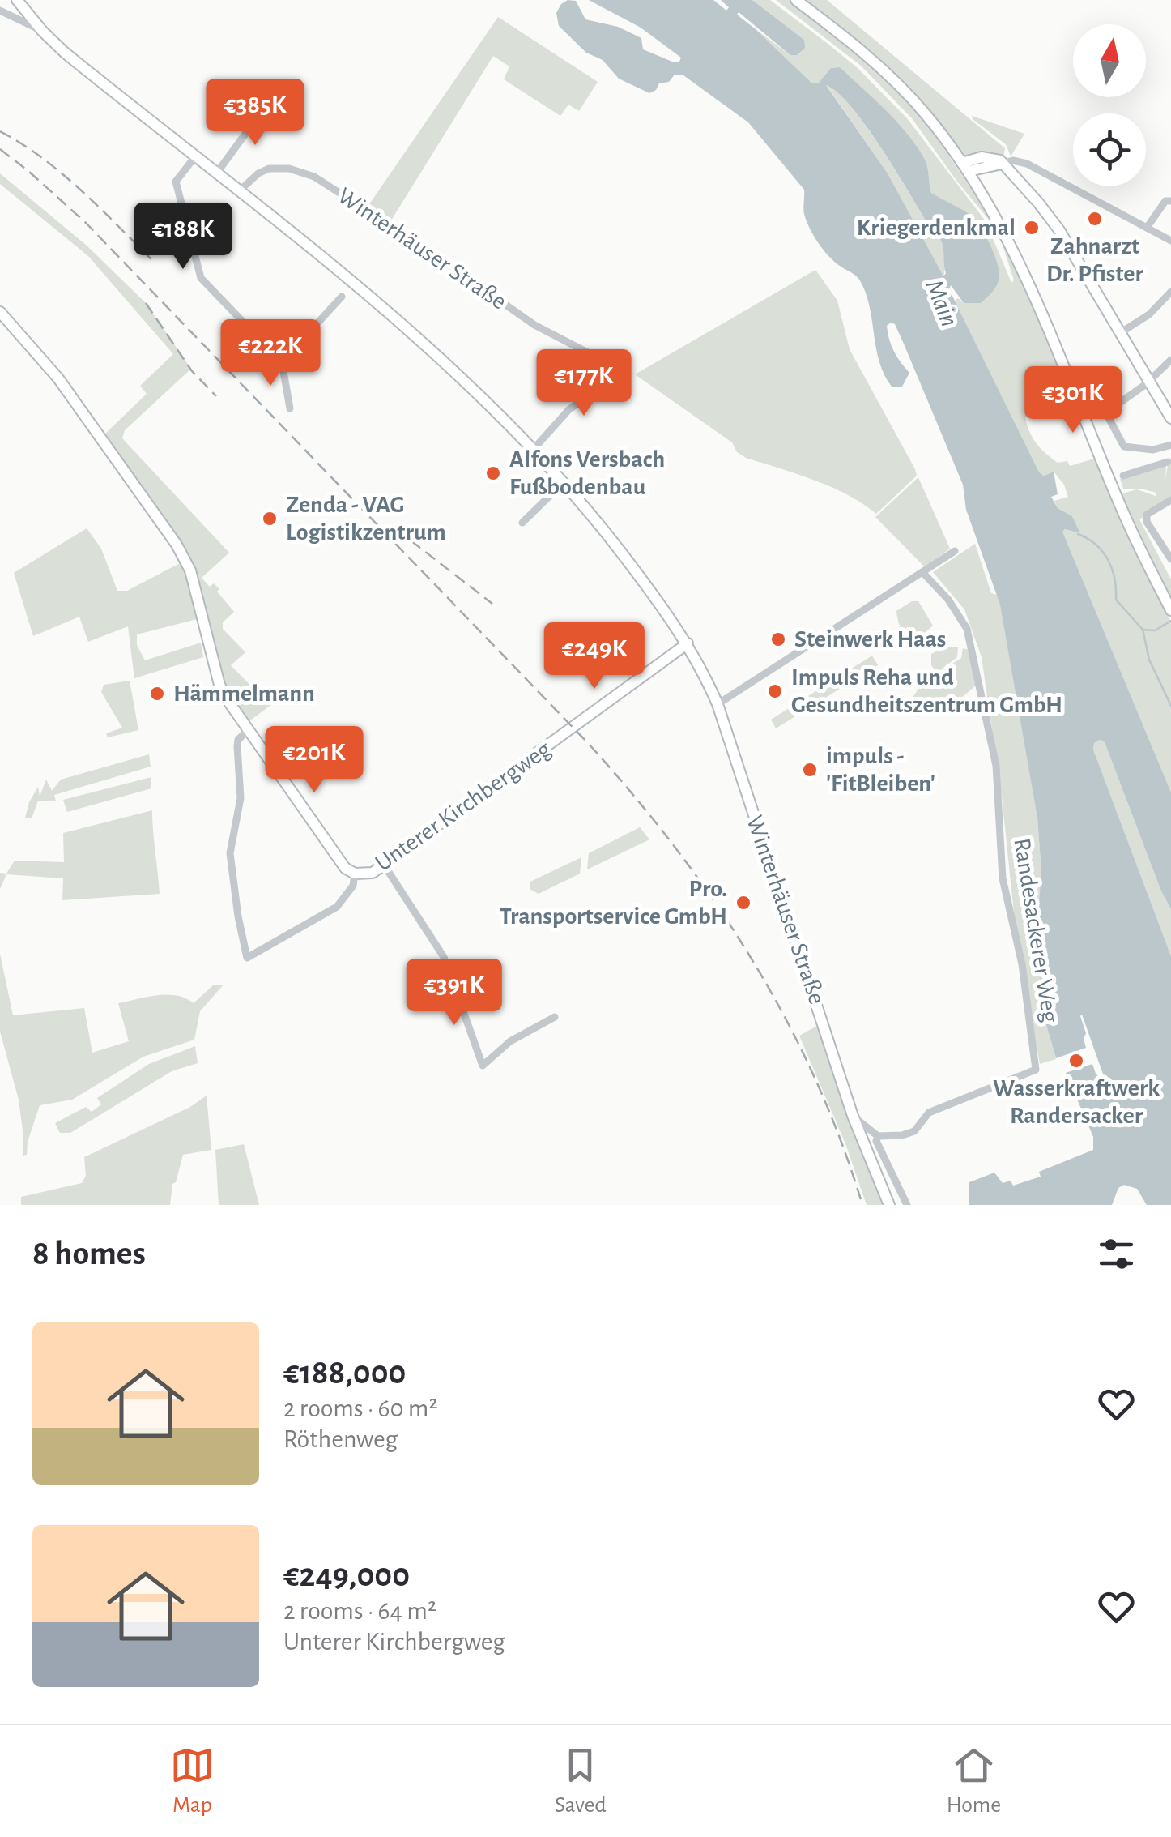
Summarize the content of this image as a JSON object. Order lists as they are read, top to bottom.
{
  "streets": {
    "main road": ["Winterhäuser Straße", "Unterer Kirchbergweg"],
    "street": ["Randesackerer Weg"]
  },
  "crossings": [
    ["Winterhäuser Straße", "Unterer Kirchbergweg"]
  ],
  "water": ["Main"],
  "places": [
    "Zahnarzt Dr. Pfister",
    "Kriegerdenkmal",
    "Alfons Versbach Fußbodenbau",
    "Zenda - VAG Logistikzentrum",
    "Steinwerk Haas",
    "Impuls Reha und Gesundheitszentrum GmbH",
    "Hämmelmann",
    "impuls - 'FitBleiben'",
    "Pro. Transportservice GmbH",
    "Wasserkraftwerk Randersacker"
  ],
  "north": "top",
  "page": {
    "price": [
      "€385K",
      "€188K",
      "€222K",
      "€177K",
      "€301K",
      "€249K",
      "€201K",
      "€391K"
    ],
    "heading": "8 homes",
    "list": [
      {
        "name": "€188,000",
        "note": "2 rooms · 60 m² · Röthenweg"
      },
      {
        "name": "€249,000",
        "note": "2 rooms · 64 m² · Unterer Kirchbergweg"
      }
    ],
    "tabs": ["Map", "Saved", "Home"]
  }
}
